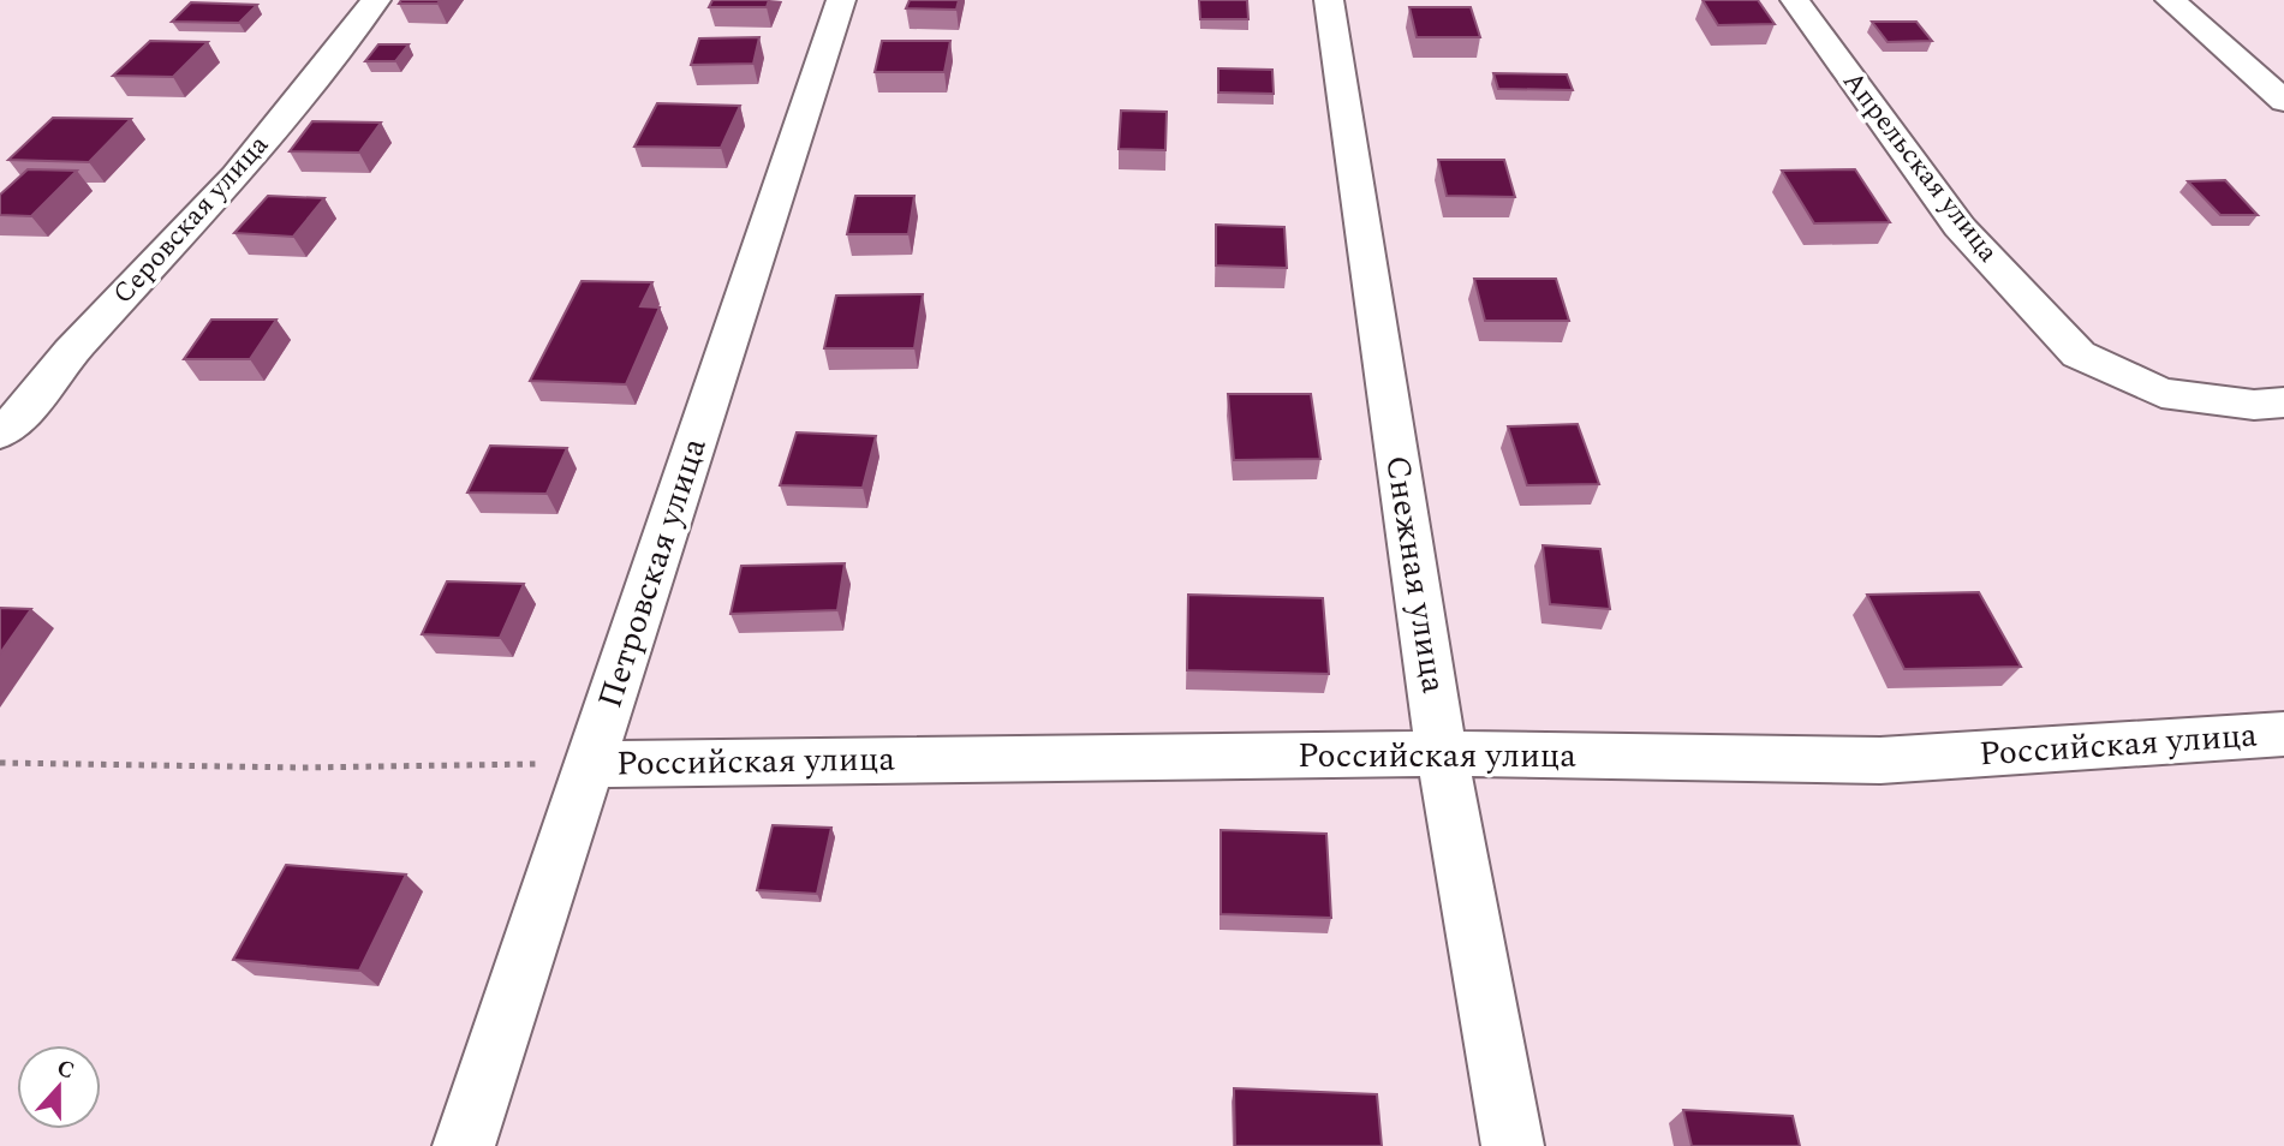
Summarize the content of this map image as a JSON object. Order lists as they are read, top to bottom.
{
  "streets": {
    "street": [
      "Апрельская улица",
      "Серовская улица",
      "Петровская улица",
      "Снежная улица",
      "Российская улица"
    ]
  },
  "crossings": [
    ["Петровская улица", "Российская улица"],
    ["Снежная улица", "Российская улица"]
  ],
  "north": "top"
}
